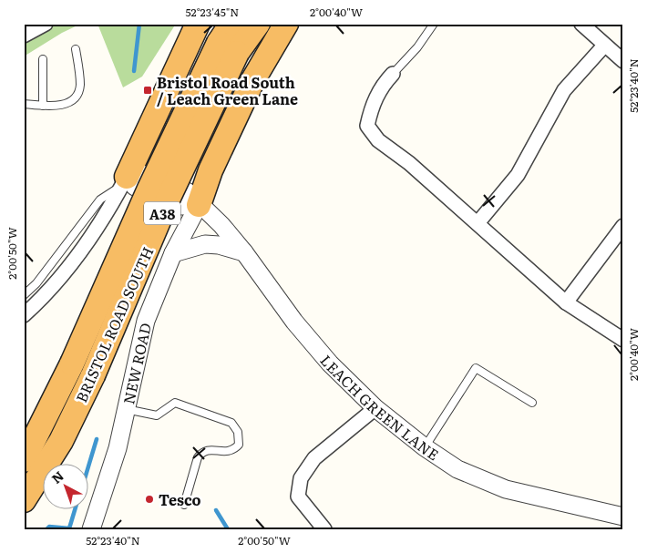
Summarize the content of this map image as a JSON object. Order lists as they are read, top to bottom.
{
  "streets": {
    "highway": ["A38", "BRISTOL ROAD SOUTH"],
    "street": ["NEW ROAD", "LEACH GREEN LANE"]
  },
  "crossings": [
    ["NEW ROAD", "LEACH GREEN LANE"]
  ],
  "places": {
    "transit": ["Bristol Road South / Leach Green Lane"],
    "other": ["Tesco"]
  },
  "north": "top left",
  "coordinates": [
    "52°23'45\"N",
    "2°00'40\"W",
    "52°23'40\"N",
    "2°00'50\"W"
  ]
}
